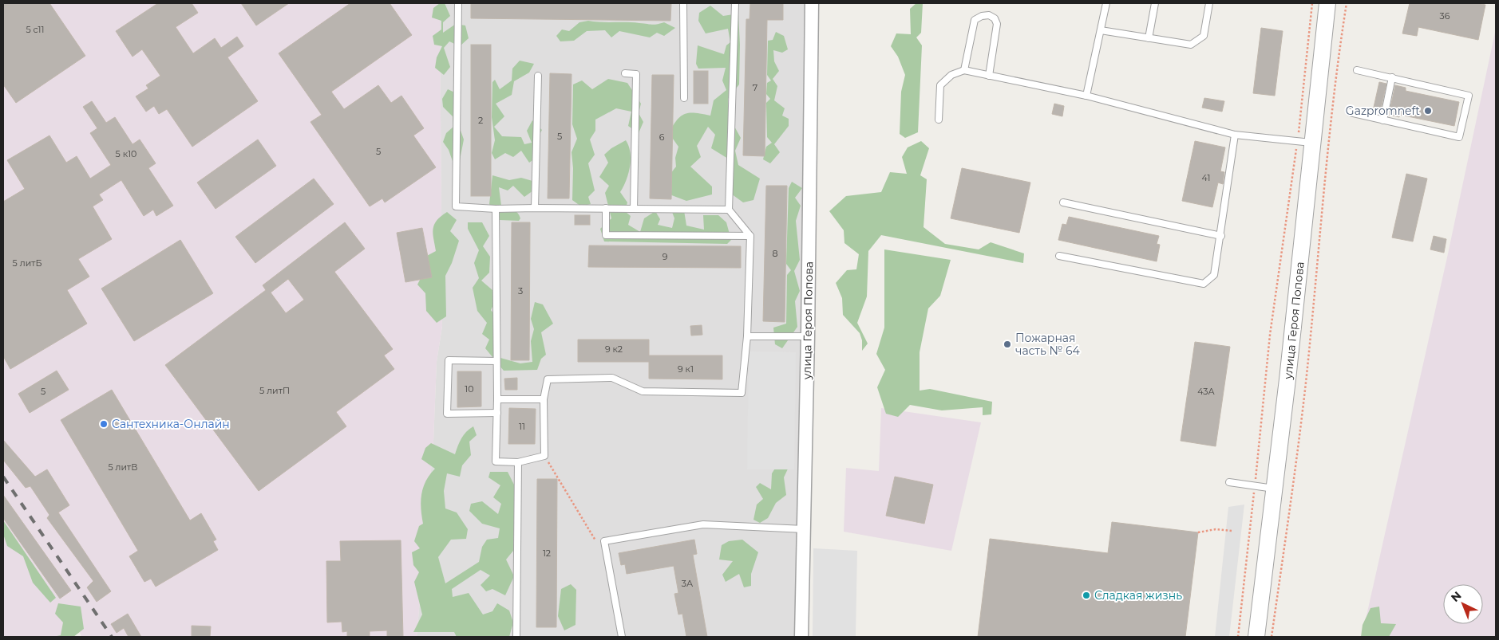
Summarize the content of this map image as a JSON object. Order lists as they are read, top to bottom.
{
  "streets": {
    "street": ["улица Героя Попова"]
  },
  "places": [
    "Gazpromneft",
    "Пожарная часть № 64",
    "Сантехника-Онлайн",
    "Сладкая жизнь"
  ],
  "house_numbers": [
    "36",
    "5 с11",
    "7",
    "2",
    "5",
    "6",
    "5",
    "5 к10",
    "41",
    "8",
    "9",
    "5 литБ",
    "3",
    "9 к2",
    "9 к1",
    "10",
    "5 литП",
    "5",
    "43А",
    "11",
    "5 литВ",
    "12",
    "3А"
  ],
  "north": "top left"
}
